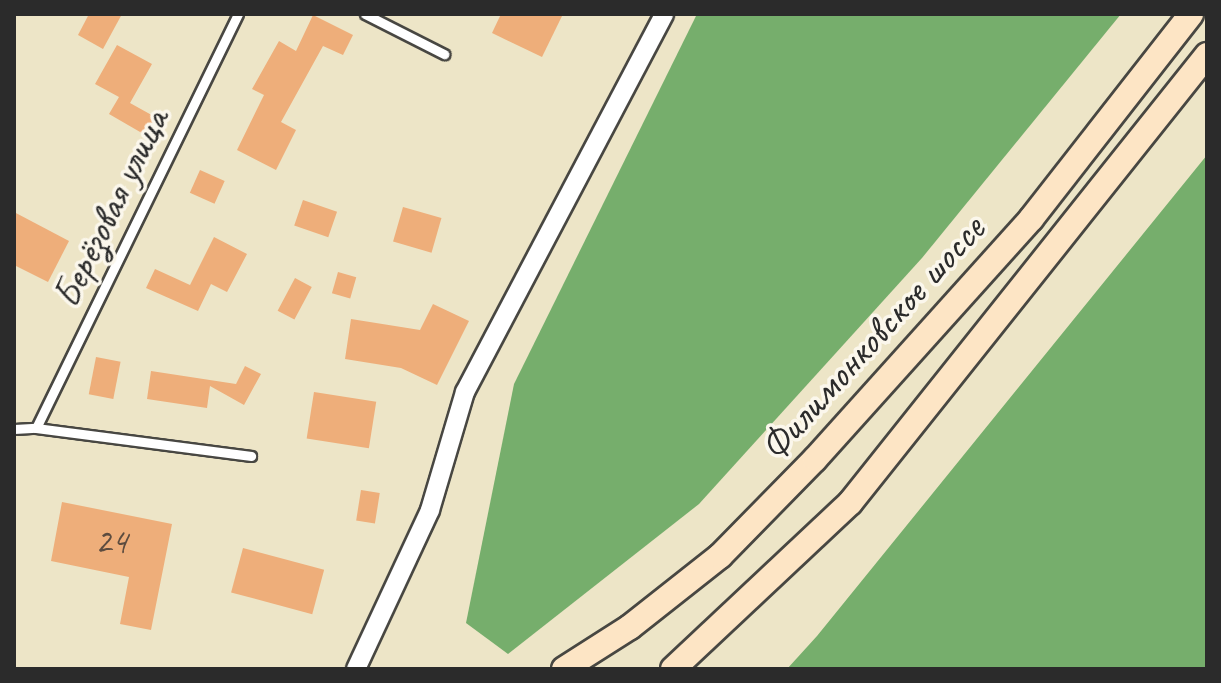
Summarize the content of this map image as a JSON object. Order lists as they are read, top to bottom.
{
  "streets": {
    "main road": ["Филимонковское шоссе"],
    "lane": ["Берёзовая улица"]
  },
  "house_numbers": ["24"]
}
